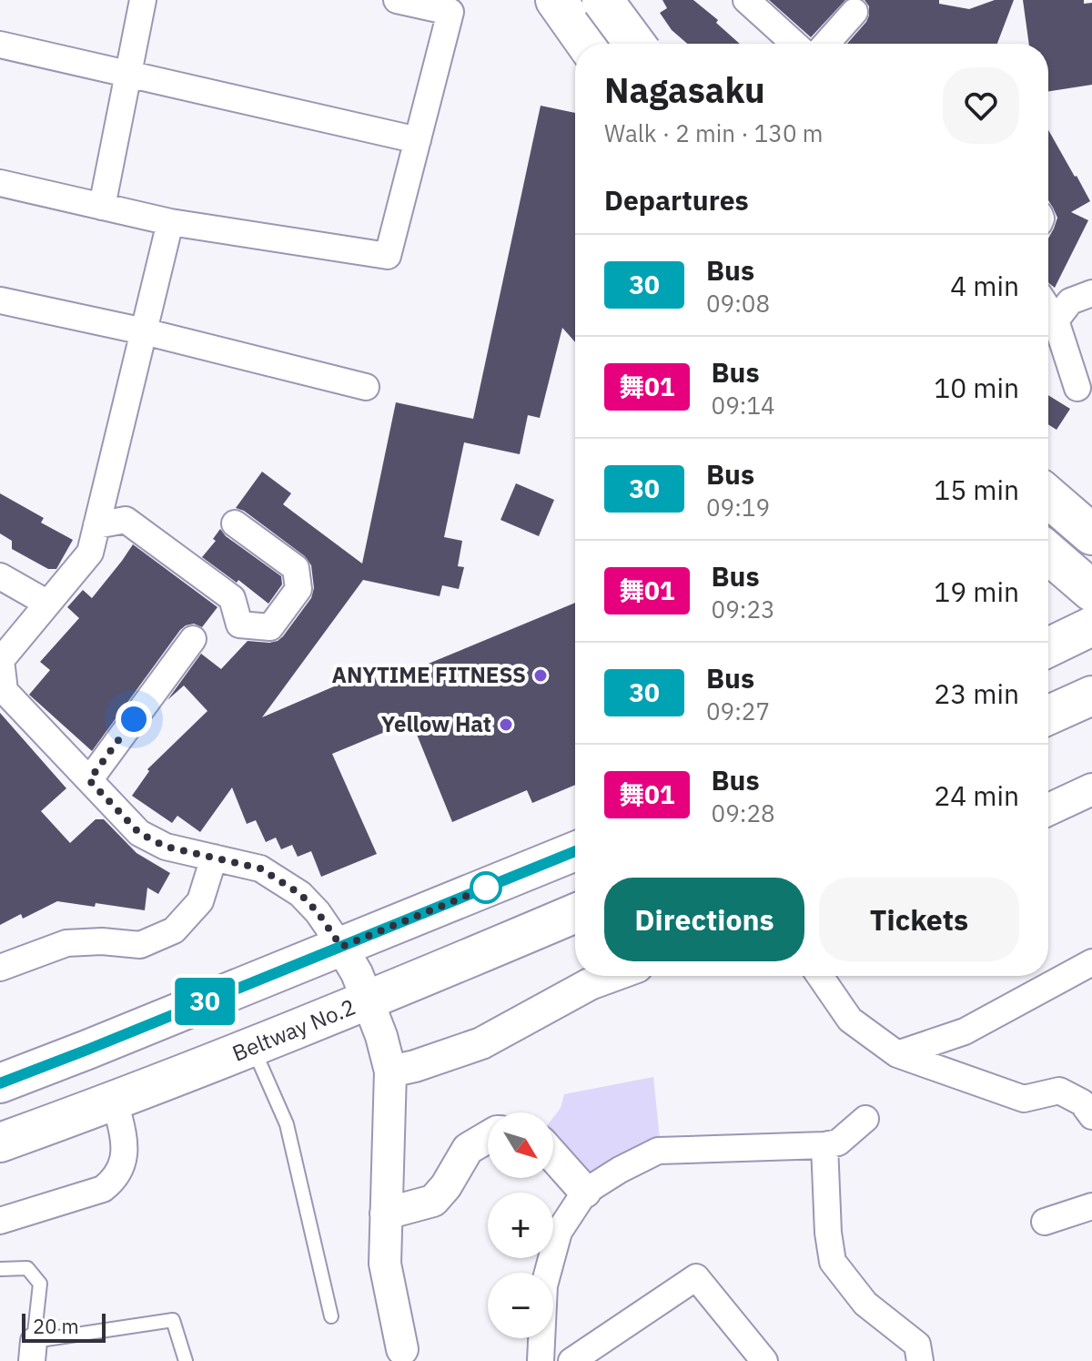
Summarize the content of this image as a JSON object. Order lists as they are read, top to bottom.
{
  "streets": {
    "main road": ["Beltway No.2"]
  },
  "places": ["ANYTIME FITNESS", "Yellow Hat"],
  "lines": ["bus line 30"],
  "scale_bar": "20 m",
  "north": "bottom right",
  "page": {
    "on_map": "30",
    "heading": [
      ["Nagasaku", "Walk · 2 min · 130 m"],
      "Departures"
    ],
    "list": [
      {
        "mark": "30",
        "name": "Bus",
        "note": "09:08",
        "value": "4 min"
      },
      {
        "mark": "舞01",
        "name": "Bus",
        "note": "09:14",
        "value": "10 min"
      },
      {
        "mark": "30",
        "name": "Bus",
        "note": "09:19",
        "value": "15 min"
      },
      {
        "mark": "舞01",
        "name": "Bus",
        "note": "09:23",
        "value": "19 min"
      },
      {
        "mark": "30",
        "name": "Bus",
        "note": "09:27",
        "value": "23 min"
      },
      {
        "mark": "舞01",
        "name": "Bus",
        "note": "09:28",
        "value": "24 min"
      }
    ],
    "buttons": ["Directions", "Tickets"],
    "map_buttons": ["+", "−"],
    "scale": "20 m"
  }
}
